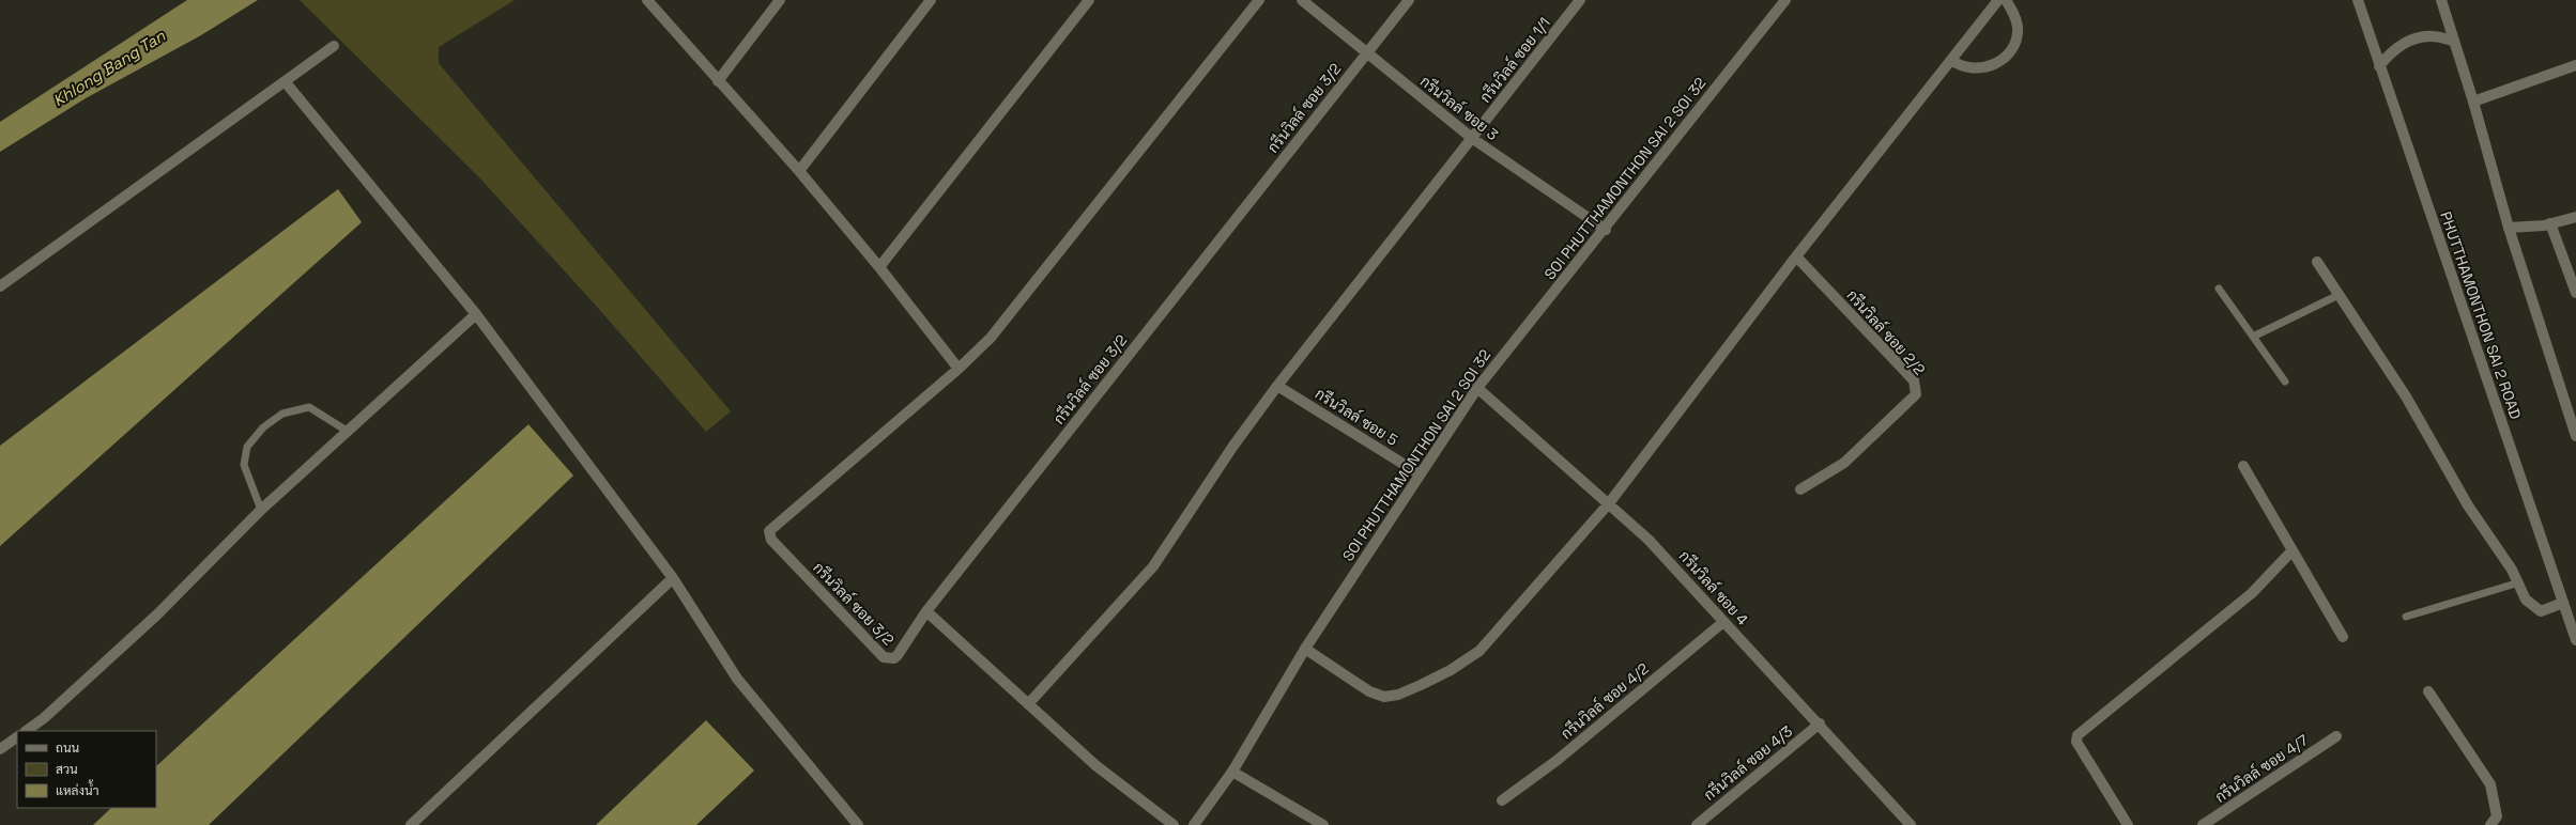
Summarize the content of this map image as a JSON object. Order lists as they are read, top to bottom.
{
  "streets": {
    "street": [
      "กรีนวิลล์ ซอย 1/1",
      "กรีนวิลล์ ซอย 3/2",
      "กรีนวิลล์ ซอย 3",
      "SOI PHUTTHAMONTHON SAI 2 SOI 32",
      "PHUTTHAMONTHON SAI 2 ROAD",
      "กรีนวิลล์ ซอย 2/2",
      "กรีนวิลล์ ซอย 5",
      "กรีนวิลล์ ซอย 4",
      "กรีนวิลล์ ซอย 4/2",
      "กรีนวิลล์ ซอย 4/3",
      "กรีนวิลล์ ซอย 4/7"
    ]
  },
  "crossings": [
    ["กรีนวิลล์ ซอย 1/1", "กรีนวิลล์ ซอย 3"],
    ["กรีนวิลล์ ซอย 1/1", "กรีนวิลล์ ซอย 5"],
    ["กรีนวิลล์ ซอย 3/2", "กรีนวิลล์ ซอย 3"],
    ["กรีนวิลล์ ซอย 3", "SOI PHUTTHAMONTHON SAI 2 SOI 32"],
    ["SOI PHUTTHAMONTHON SAI 2 SOI 32", "กรีนวิลล์ ซอย 5"],
    ["SOI PHUTTHAMONTHON SAI 2 SOI 32", "กรีนวิลล์ ซอย 4"],
    ["กรีนวิลล์ ซอย 4", "กรีนวิลล์ ซอย 4/2"],
    ["กรีนวิลล์ ซอย 4", "กรีนวิลล์ ซอย 4/3"]
  ],
  "water": ["Khlong Bang Tan"],
  "legend": ["ถนน", "สวน", "แหล่งน้ำ"]
}
